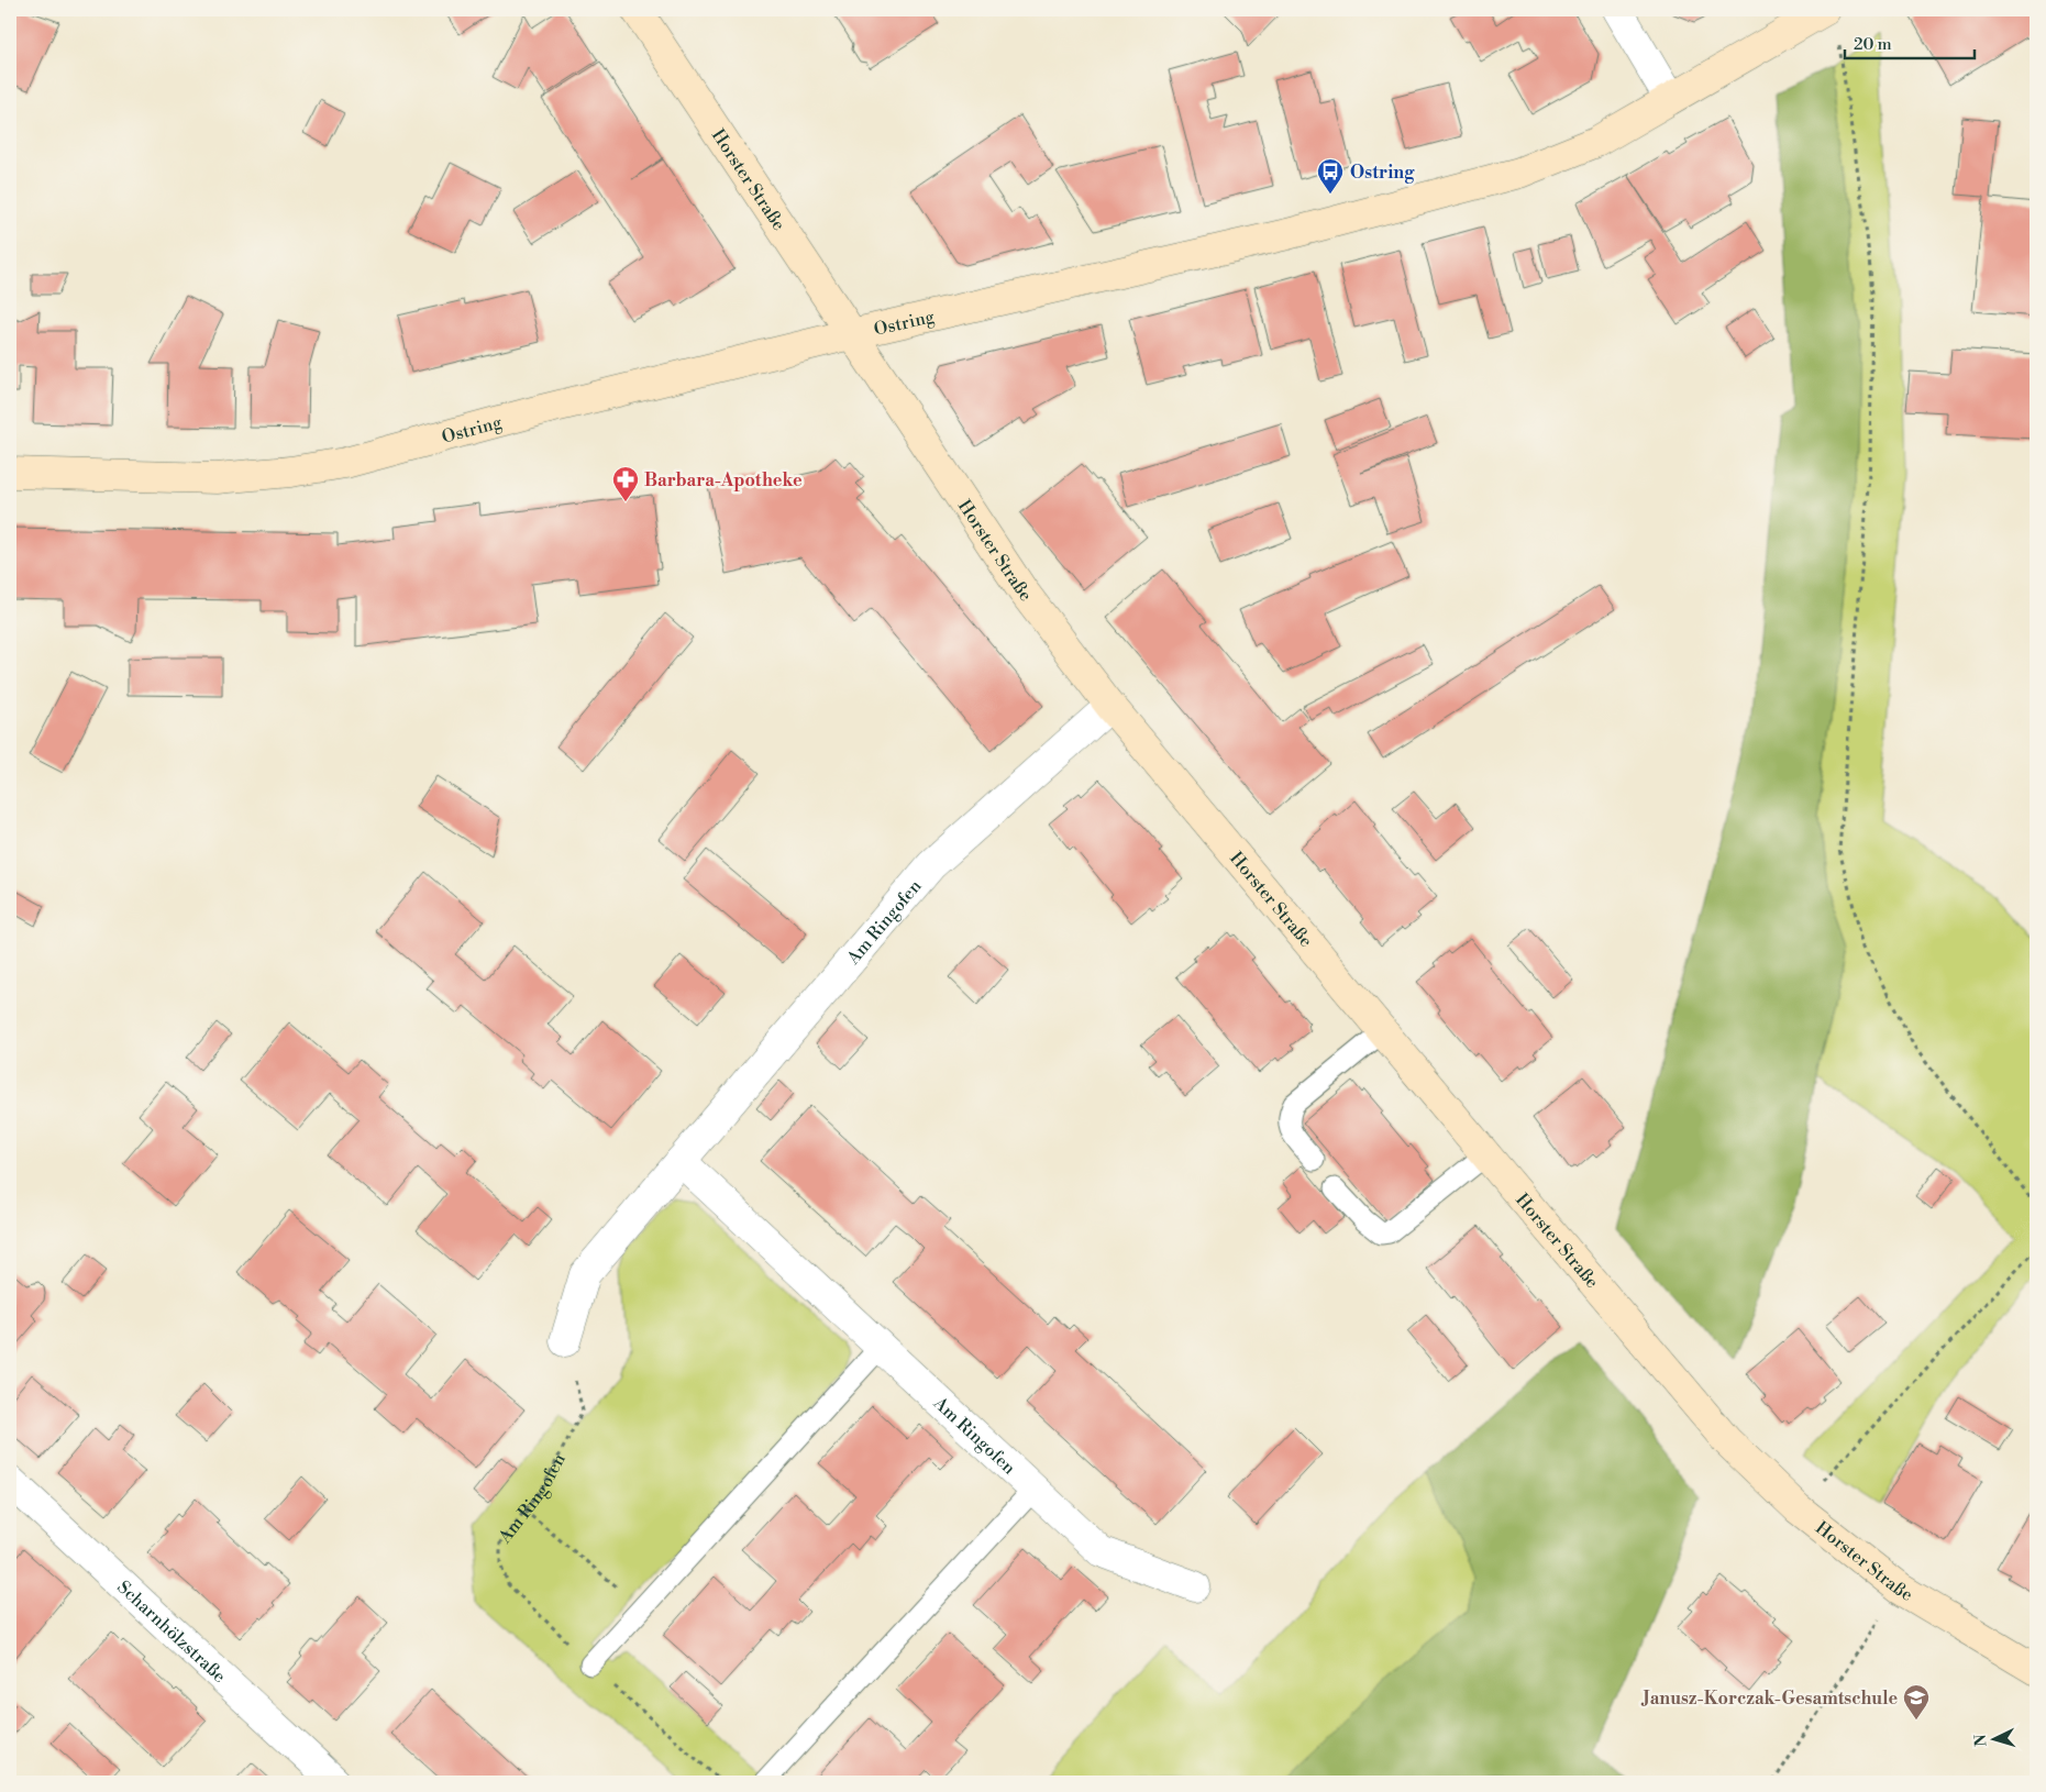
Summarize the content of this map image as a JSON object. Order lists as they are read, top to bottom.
{
  "streets": {
    "main road": ["Horster Straße", "Ostring"],
    "street": ["Am Ringofen", "Scharnhölzstraße"]
  },
  "crossings": [
    ["Horster Straße", "Ostring"],
    ["Horster Straße", "Am Ringofen"]
  ],
  "places": {
    "bus stop": ["Ostring"],
    "pharmacy": ["Barbara-Apotheke"],
    "school or university": ["Janusz-Korczak-Gesamtschule"]
  },
  "scale_bar": "20 m",
  "north": "left"
}
